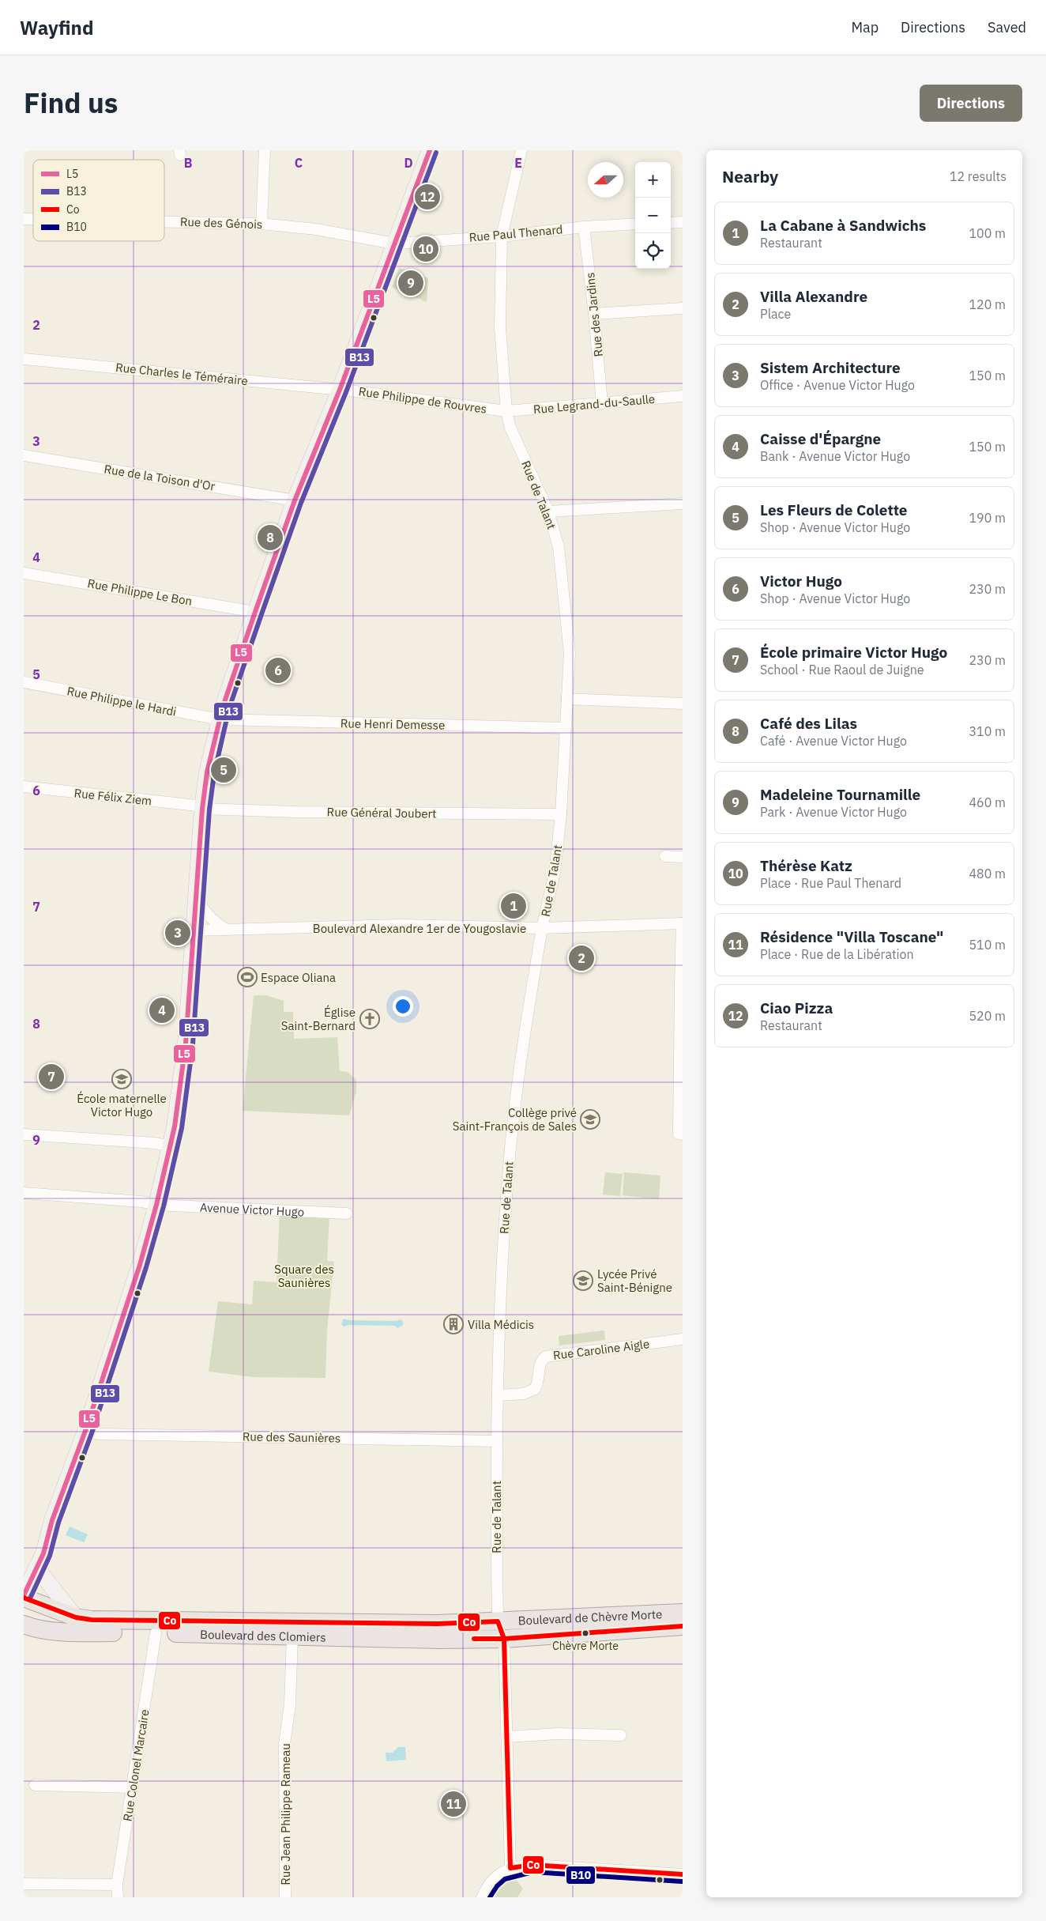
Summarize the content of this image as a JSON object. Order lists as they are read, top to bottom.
{
  "streets": {
    "main road": ["Boulevard de Chèvre Morte", "Boulevard des Clomiers"],
    "street": [
      "Rue des Génois",
      "Rue Paul Thenard",
      "Rue des Jardins",
      "Rue Charles le Téméraire",
      "Rue Philippe de Rouvres",
      "Rue Legrand-du-Saulle",
      "Rue de la Toison d'Or",
      "Rue de Talant",
      "Rue Philippe Le Bon",
      "Rue Philippe le Hardi",
      "Rue Henri Demesse",
      "Rue Félix Ziem",
      "Rue Général Joubert",
      "Boulevard Alexandre 1er de Yougoslavie",
      "Avenue Victor Hugo",
      "Rue Caroline Aigle",
      "Rue des Saunières",
      "Rue Colonel Marcaire",
      "Rue Jean Philippe Rameau"
    ]
  },
  "crossings": [
    ["Rue des Génois", "Rue Paul Thenard"],
    ["Rue Paul Thenard", "Rue des Jardins"],
    ["Rue Paul Thenard", "Rue de Talant"],
    ["Rue des Jardins", "Rue Legrand-du-Saulle"],
    ["Rue Charles le Téméraire", "Rue Philippe de Rouvres"],
    ["Rue Philippe de Rouvres", "Rue Legrand-du-Saulle"],
    ["Rue Philippe de Rouvres", "Rue de Talant"],
    ["Rue Legrand-du-Saulle", "Rue de Talant"],
    ["Rue de Talant", "Rue Henri Demesse"],
    ["Rue de Talant", "Rue Général Joubert"],
    ["Rue de Talant", "Boulevard Alexandre 1er de Yougoslavie"],
    ["Rue de Talant", "Rue Caroline Aigle"],
    ["Rue de Talant", "Rue des Saunières"],
    ["Rue de Talant", "Boulevard de Chèvre Morte"],
    ["Rue de Talant", "Boulevard des Clomiers"],
    ["Rue Philippe le Hardi", "Rue Henri Demesse"],
    ["Rue Félix Ziem", "Rue Général Joubert"],
    ["Boulevard de Chèvre Morte", "Boulevard des Clomiers"],
    ["Boulevard des Clomiers", "Rue Colonel Marcaire"],
    ["Boulevard des Clomiers", "Rue Jean Philippe Rameau"]
  ],
  "parks": ["Square des Saunières"],
  "places": {
    "sports": ["Espace Oliana"],
    "church": ["Église Saint-Bernard"],
    "school or university": ["École maternelle Victor Hugo", "Collège privé Saint-François de Sales", "Lycée Privé Saint-Bénigne"],
    "building": ["Villa Médicis"],
    "other": ["Chèvre Morte"]
  },
  "lines": [
    "transit line L5",
    "transit line B13",
    "transit line Co",
    "transit line B10"
  ],
  "legend": [
    "L5",
    "B13",
    "Co",
    "B10"
  ],
  "north": "left",
  "page": {
    "header": "Wayfind",
    "nav": ["Map", "Directions", "Saved"],
    "title": "Find us",
    "buttons": "Directions",
    "heading": ["Nearby", "12 results"],
    "map_buttons": ["+", "−"],
    "pins": [
      "12",
      "10",
      "9",
      "8",
      "6",
      "5",
      "1",
      "3",
      "2",
      "4",
      "7",
      "11"
    ],
    "list": [
      {
        "mark": "1",
        "name": "La Cabane à Sandwichs",
        "note": "Restaurant",
        "value": "100 m"
      },
      {
        "mark": "2",
        "name": "Villa Alexandre",
        "note": "Place",
        "value": "120 m"
      },
      {
        "mark": "3",
        "name": "Sistem Architecture",
        "note": "Office · Avenue Victor Hugo",
        "value": "150 m"
      },
      {
        "mark": "4",
        "name": "Caisse d'Épargne",
        "note": "Bank · Avenue Victor Hugo",
        "value": "150 m"
      },
      {
        "mark": "5",
        "name": "Les Fleurs de Colette",
        "note": "Shop · Avenue Victor Hugo",
        "value": "190 m"
      },
      {
        "mark": "6",
        "name": "Victor Hugo",
        "note": "Shop · Avenue Victor Hugo",
        "value": "230 m"
      },
      {
        "mark": "7",
        "name": "École primaire Victor Hugo",
        "note": "School · Rue Raoul de Juigne",
        "value": "230 m"
      },
      {
        "mark": "8",
        "name": "Café des Lilas",
        "note": "Café · Avenue Victor Hugo",
        "value": "310 m"
      },
      {
        "mark": "9",
        "name": "Madeleine Tournamille",
        "note": "Park · Avenue Victor Hugo",
        "value": "460 m"
      },
      {
        "mark": "10",
        "name": "Thérèse Katz",
        "note": "Place · Rue Paul Thenard",
        "value": "480 m"
      },
      {
        "mark": "11",
        "name": "Résidence \"Villa Toscane\"",
        "note": "Place · Rue de la Libération",
        "value": "510 m"
      },
      {
        "mark": "12",
        "name": "Ciao Pizza",
        "note": "Restaurant",
        "value": "520 m"
      }
    ]
  },
  "grid": {
    "columns": [
      "B",
      "C",
      "D",
      "E"
    ],
    "rows": [
      "2",
      "3",
      "4",
      "5",
      "6",
      "7",
      "8",
      "9"
    ]
  }
}
